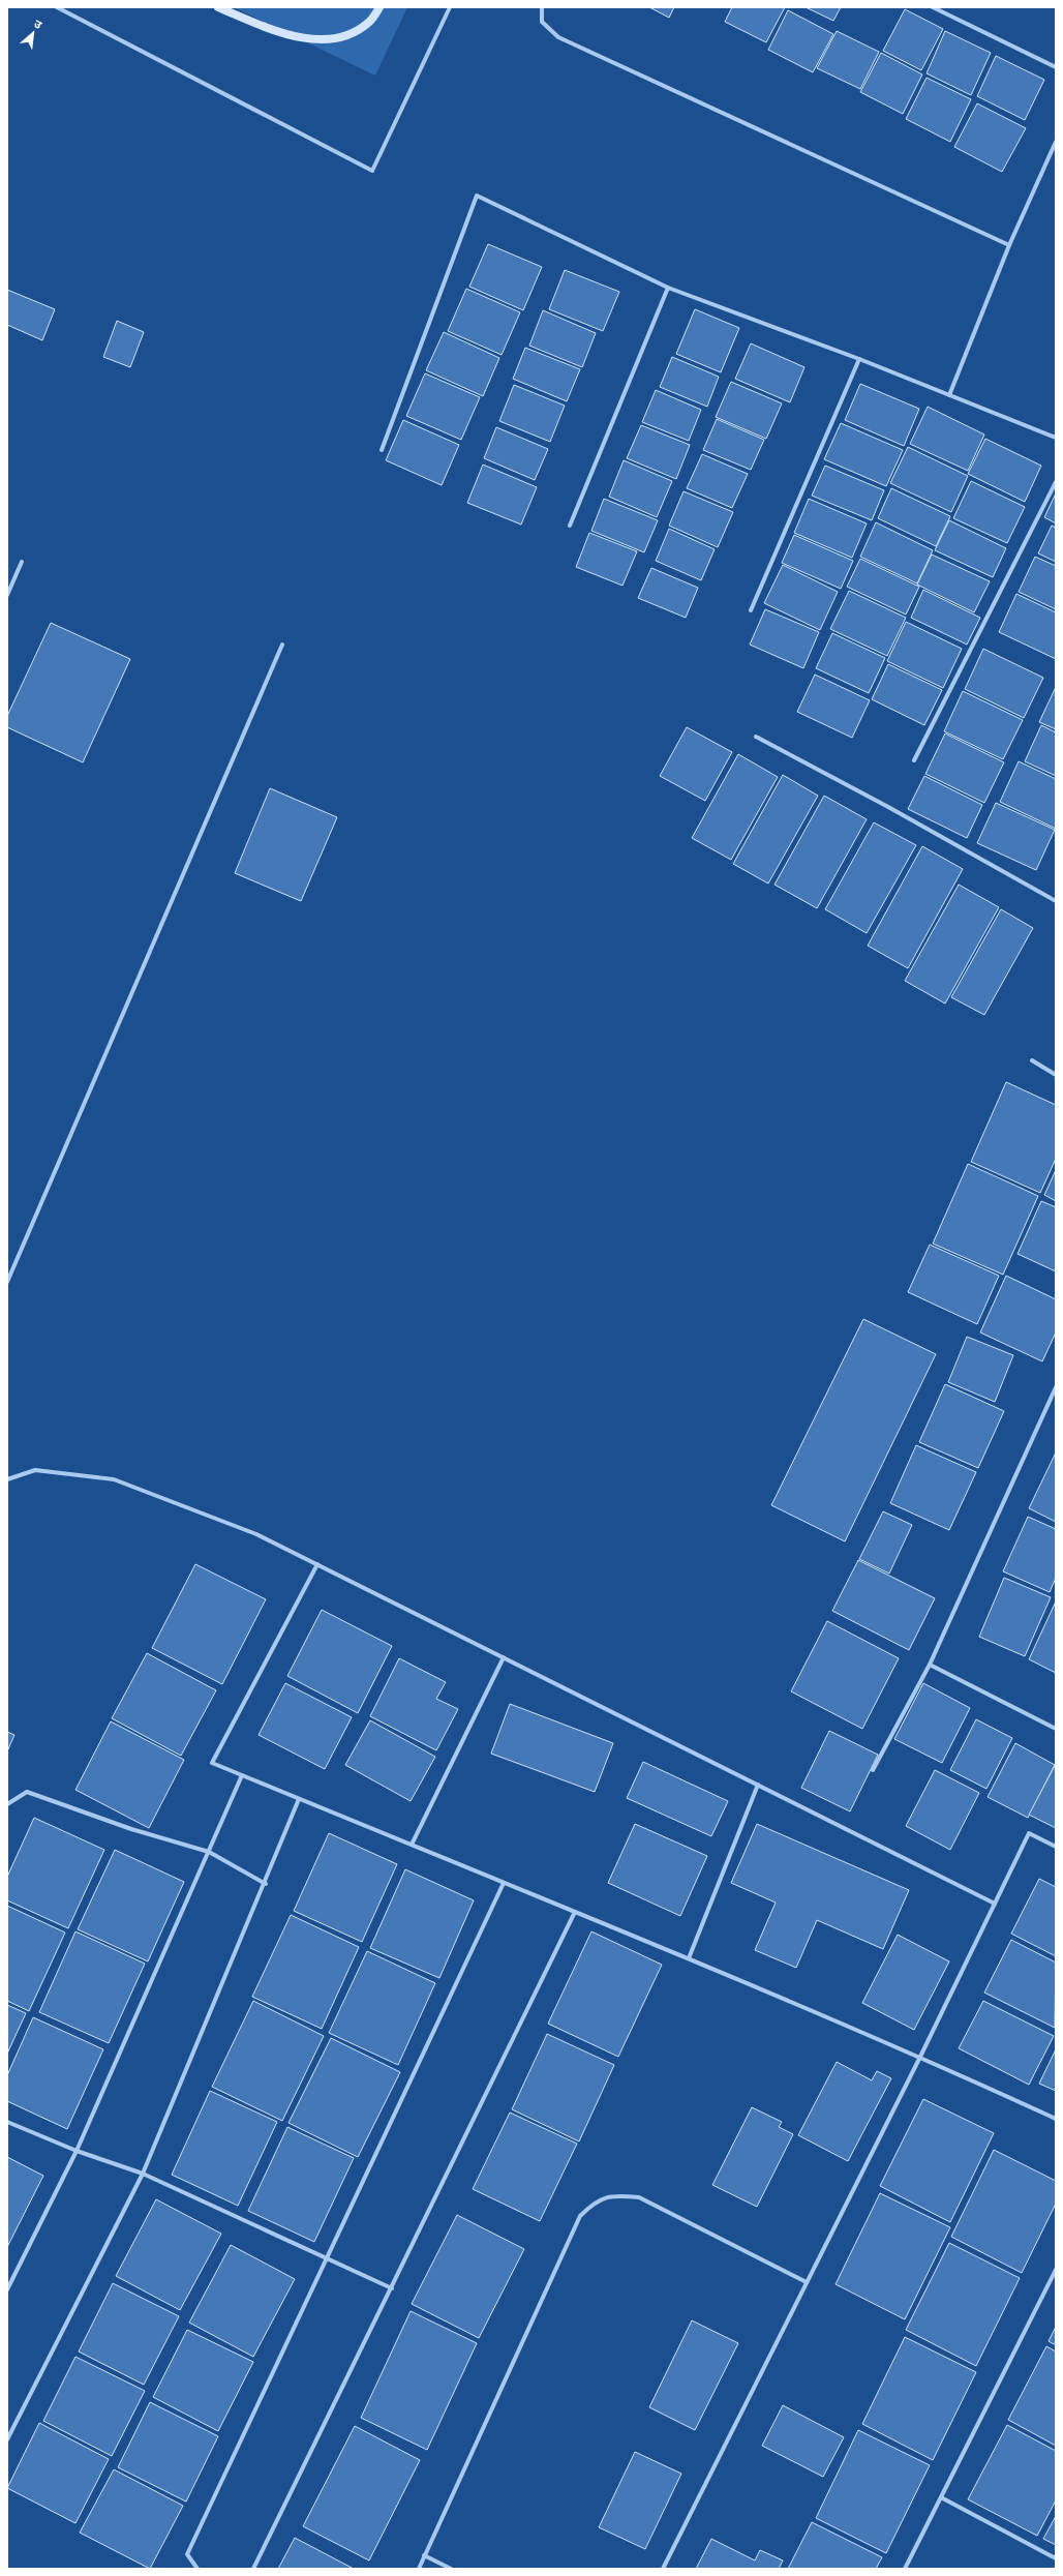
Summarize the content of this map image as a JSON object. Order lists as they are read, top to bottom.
{
  "north": "top right"
}
